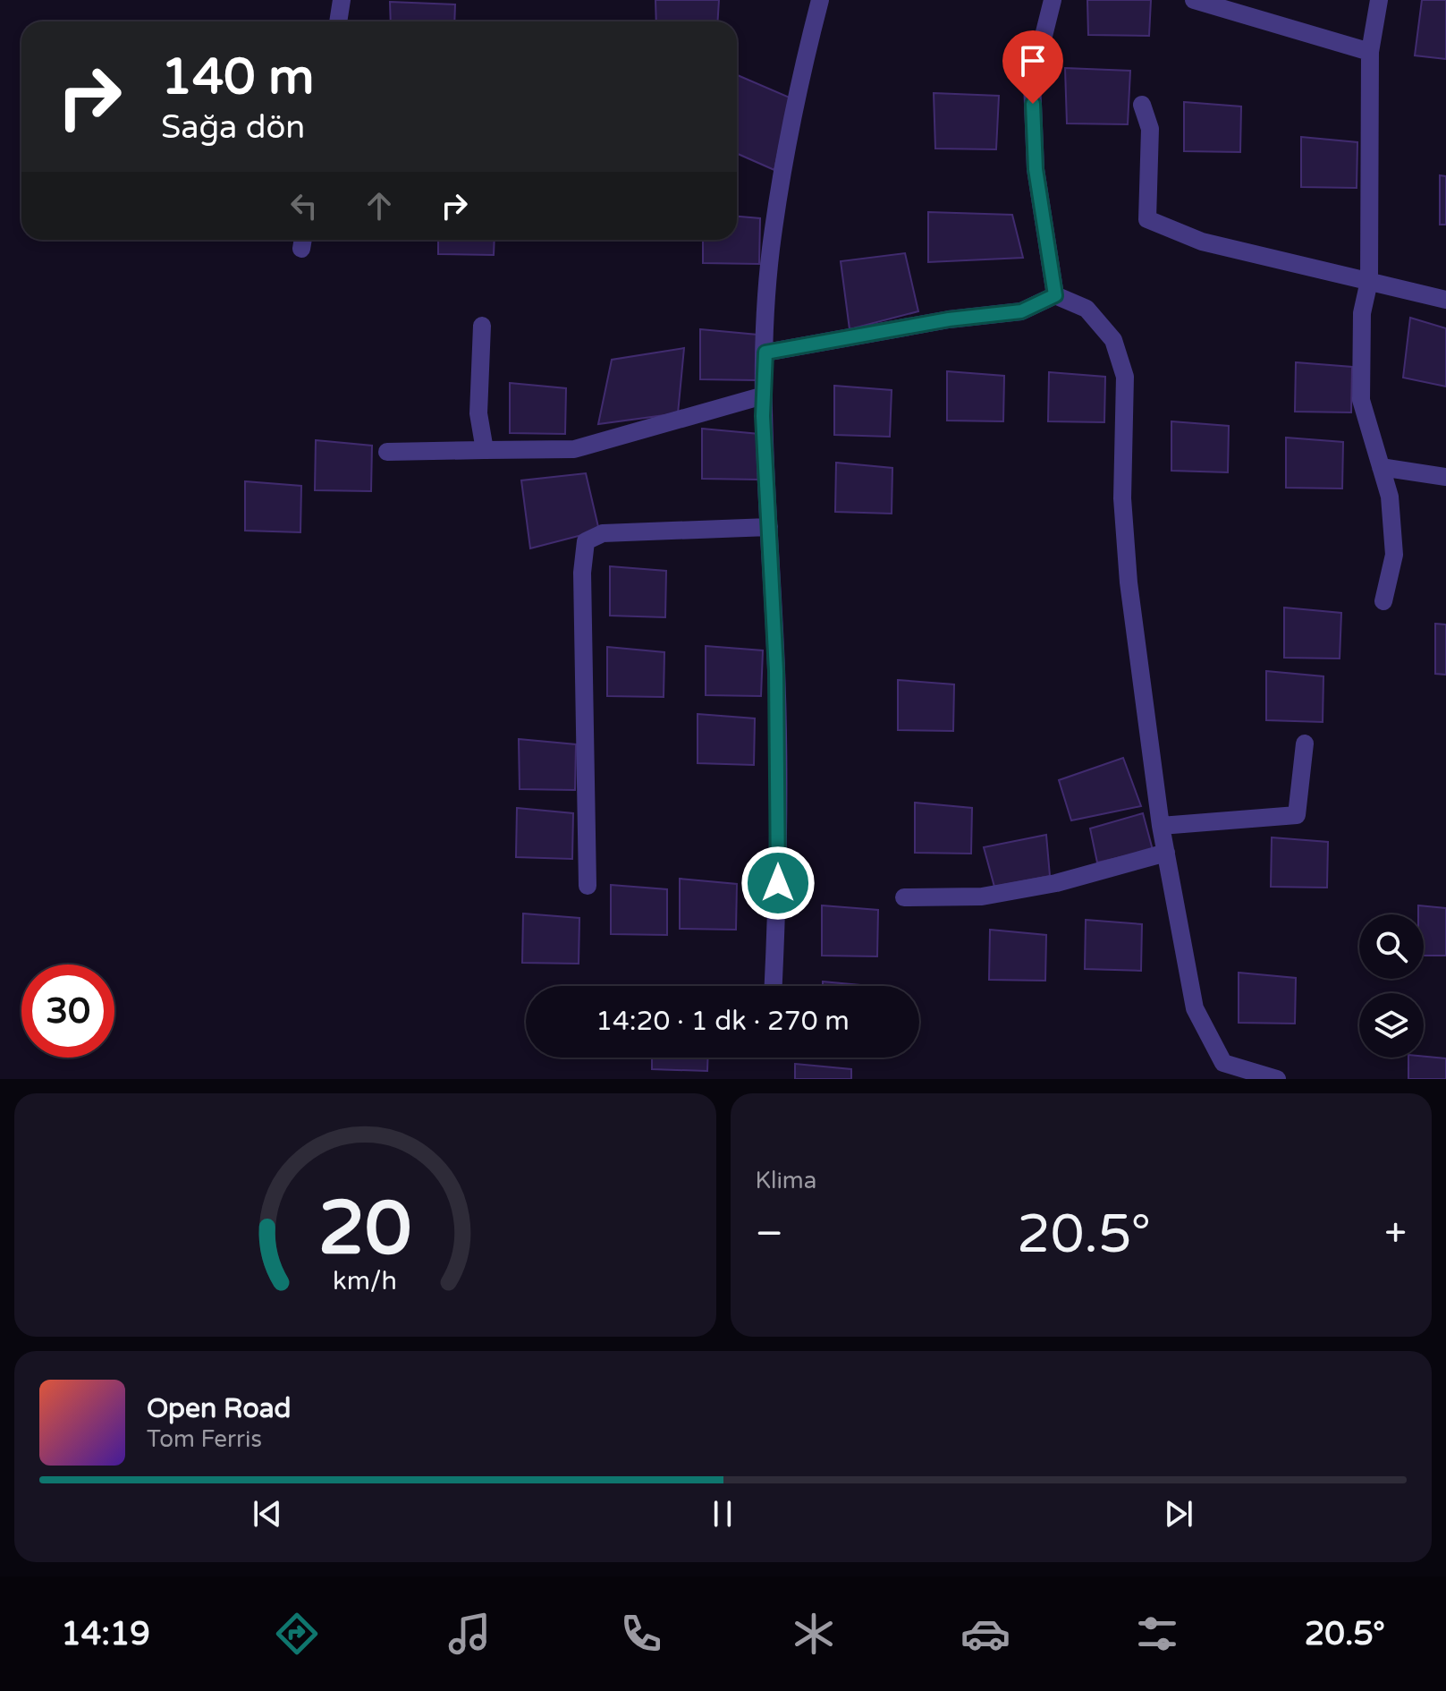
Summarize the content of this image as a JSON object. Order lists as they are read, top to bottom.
{
  "page": {
    "turn": ["140 m", "Sağa dön"],
    "limit": "30",
    "trip": "14:20 · 1 dk · 270 m",
    "tile": "Klima",
    "heat": ["−", "20.5°", "+"],
    "song": ["Open Road", "Tom Ferris"],
    "tabs": ["14:19", "20.5°"],
    "gauge": ["20", "km/h"]
  }
}
